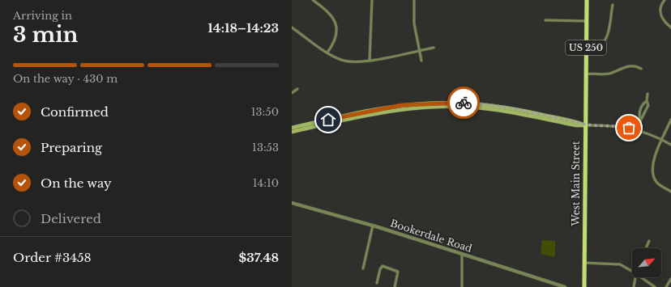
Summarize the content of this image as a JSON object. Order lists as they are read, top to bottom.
{
  "streets": {
    "main road": ["US 250", "West Main Street"],
    "street": ["Bookerdale Road"]
  },
  "crossings": [
    ["US 250", "West Main Street"]
  ],
  "north": "top right",
  "page": {
    "heading": ["3 min", "Arriving in", "14:18–14:23"],
    "panel": ["Order #3458", "$37.48"],
    "bar": "On the way · 430 m",
    "list": [
      ["Confirmed", "13:50"],
      ["Preparing", "13:53"],
      ["On the way", "14:10"],
      "Delivered"
    ]
  }
}
